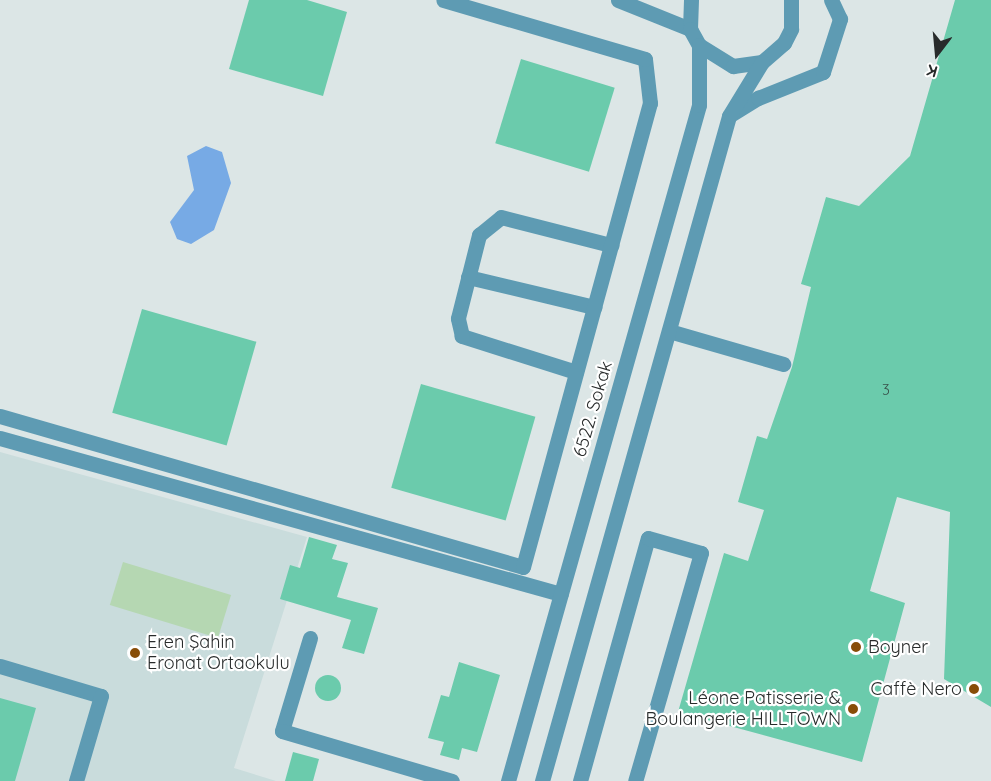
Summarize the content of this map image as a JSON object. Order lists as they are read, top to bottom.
{
  "streets": {
    "street": ["6522. Sokak"]
  },
  "places": [
    "Boyner",
    "Eren Şahin Eronat Ortaokulu",
    "Caffè Nero",
    "Léone Patisserie & Boulangerie HILLTOWN"
  ],
  "house_numbers": ["3"],
  "north": "bottom"
}
